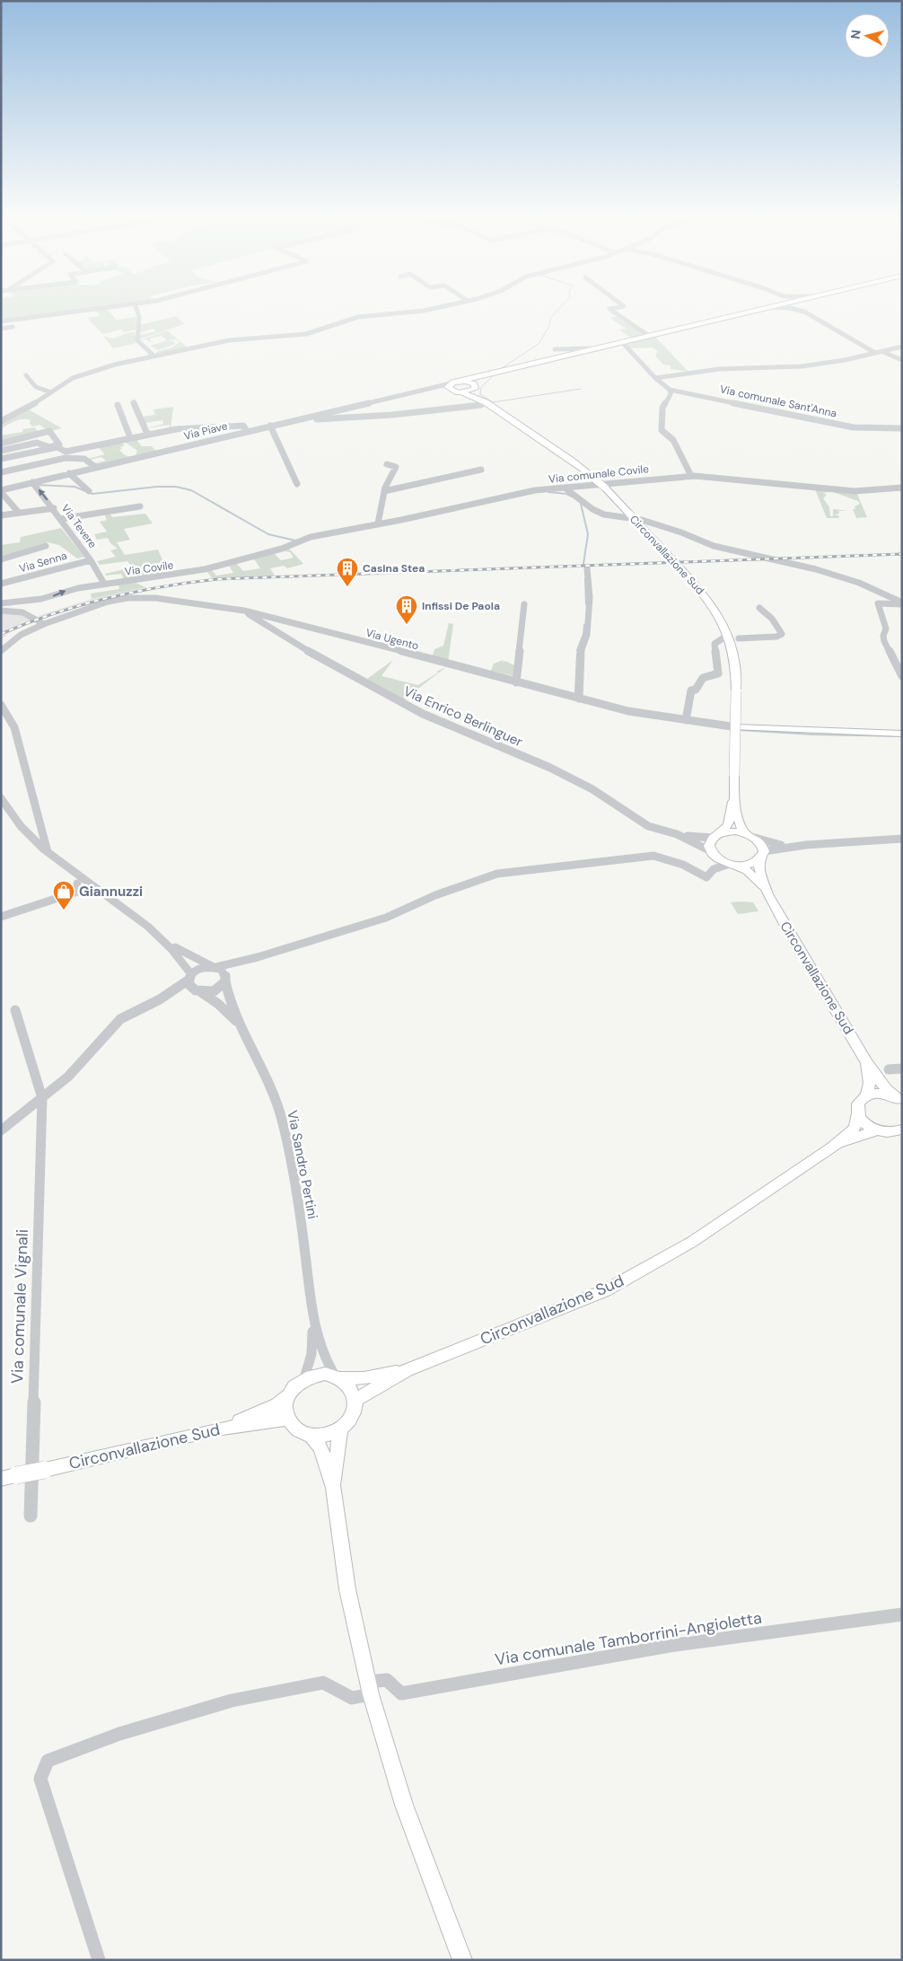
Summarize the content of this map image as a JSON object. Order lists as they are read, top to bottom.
{
  "streets": {
    "main road": ["Circonvallazione Sud"],
    "street": [
      "Via comunale Sant'Anna",
      "Via Piave",
      "Via comunale Covile",
      "Via Tevere",
      "Via Senna",
      "Via Covile",
      "Via Ugento",
      "Via Enrico Berlinguer",
      "Via Sandro Pertini",
      "Via comunale Vignali",
      "Via comunale Tamborrini-Angioletta"
    ]
  },
  "crossings": [
    ["Via Piave", "Via Tevere"],
    ["Via Piave", "Circonvallazione Sud"],
    ["Via comunale Covile", "Via Covile"],
    ["Via Tevere", "Via Senna"],
    ["Via Tevere", "Via Covile"],
    ["Circonvallazione Sud", "Via Enrico Berlinguer"],
    ["Via Ugento", "Via Enrico Berlinguer"]
  ],
  "places": {
    "building": ["Casina Stea", "Infissi De Paola"],
    "shop": ["Giannuzzi"]
  },
  "north": "left"
}
